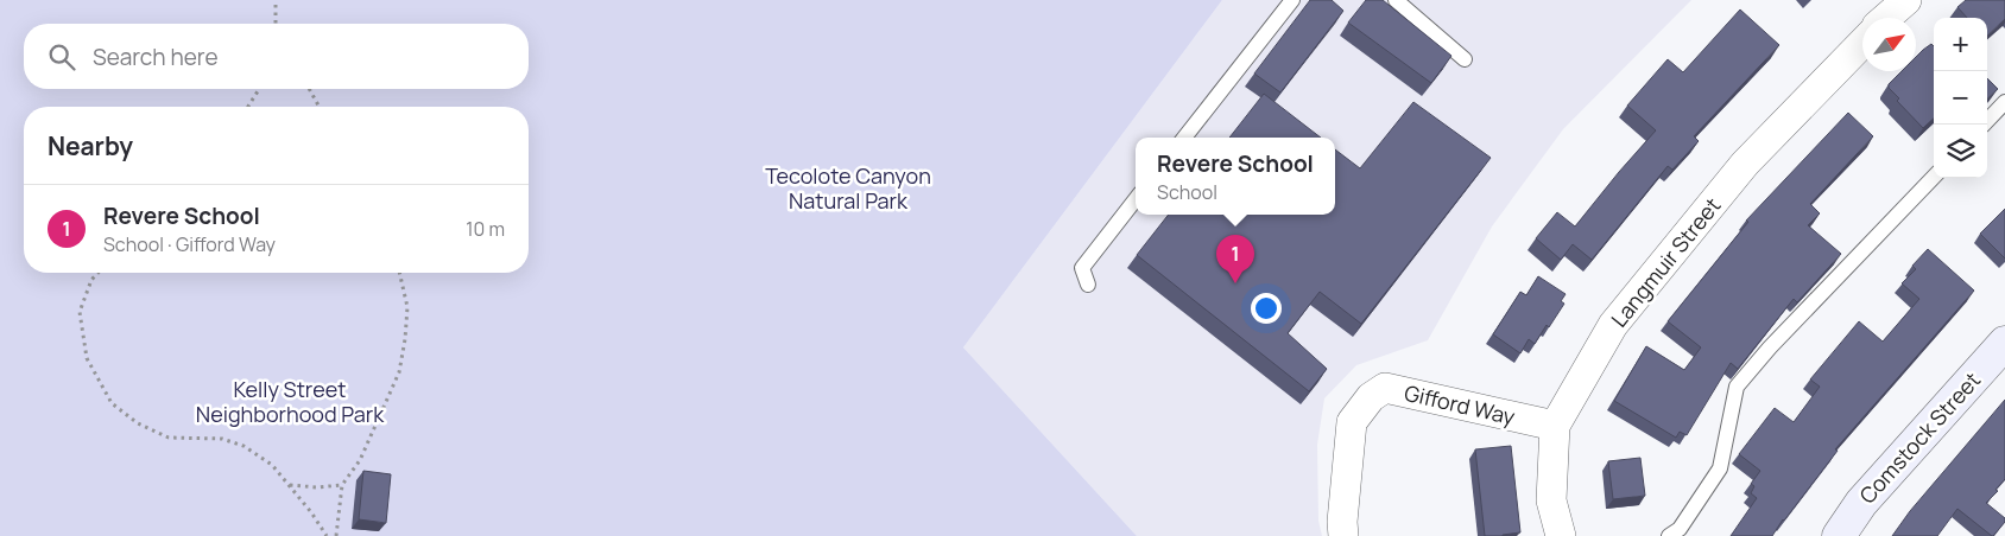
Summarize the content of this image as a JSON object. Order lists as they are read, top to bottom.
{
  "streets": {
    "street": ["Langmuir Street", "Gifford Way", "Comstock Street"]
  },
  "crossings": [
    ["Langmuir Street", "Gifford Way"]
  ],
  "parks": ["Tecolote Canyon Natural Park", "Kelly Street Neighborhood Park"],
  "north": "top right",
  "page": {
    "map_buttons": ["+", "−"],
    "search": "Search here",
    "heading": "Nearby",
    "popup": ["Revere School", "School"],
    "list": [
      {
        "mark": "1",
        "name": "Revere School",
        "note": "School · Gifford Way",
        "value": "10 m"
      }
    ],
    "pins": "1"
  }
}
